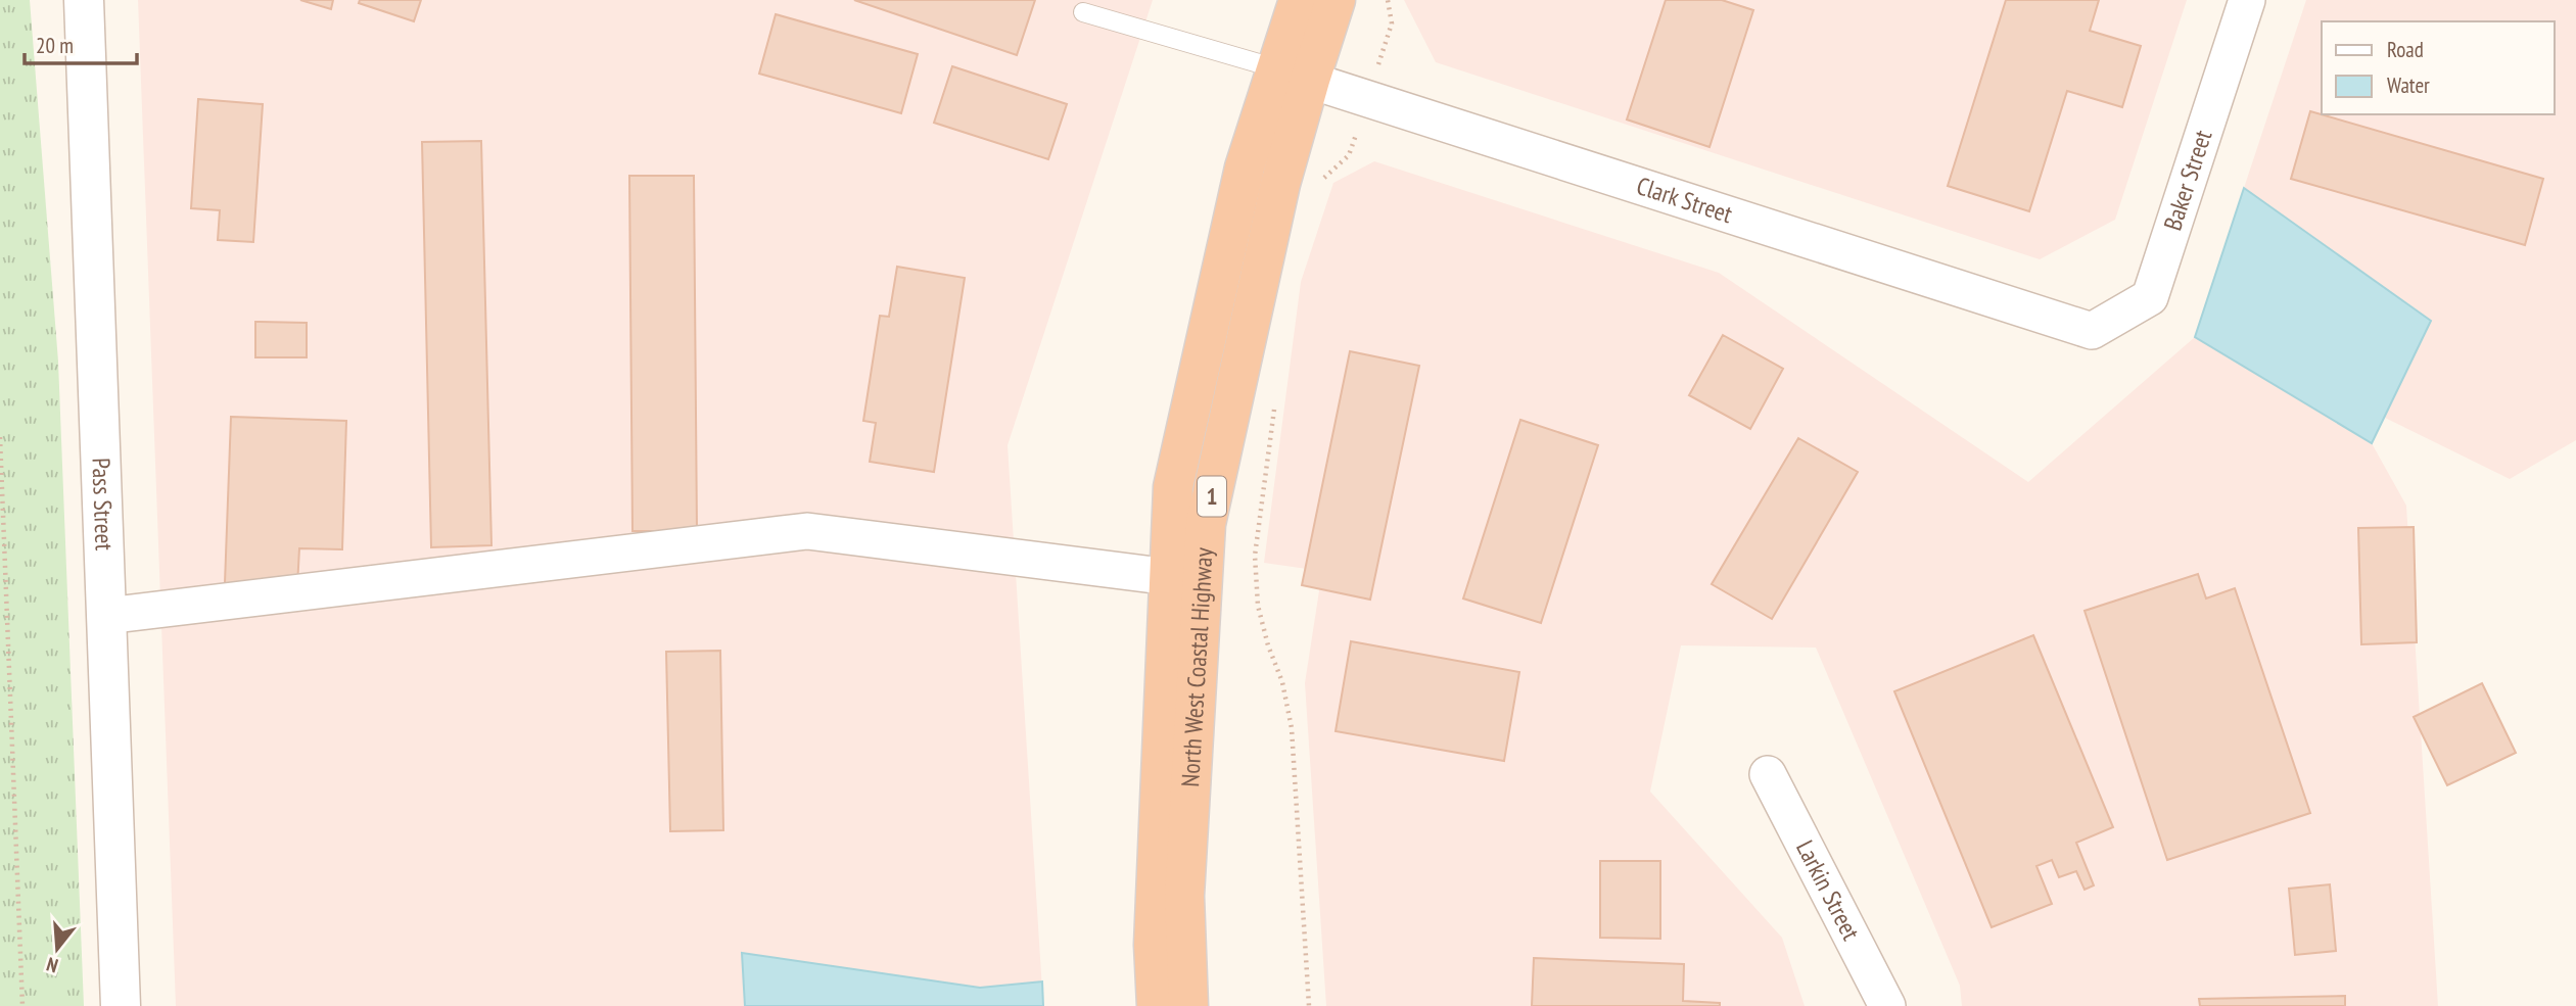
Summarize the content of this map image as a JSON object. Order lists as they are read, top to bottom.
{
  "streets": {
    "highway": ["1", "North West Coastal Highway"],
    "street": [
      "Baker Street",
      "Clark Street",
      "Pass Street",
      "Larkin Street"
    ]
  },
  "crossings": [
    ["Baker Street", "Clark Street"],
    ["Clark Street", "North West Coastal Highway"]
  ],
  "legend": ["Road", "Water"],
  "scale_bar": "20 m",
  "north": "bottom"
}
